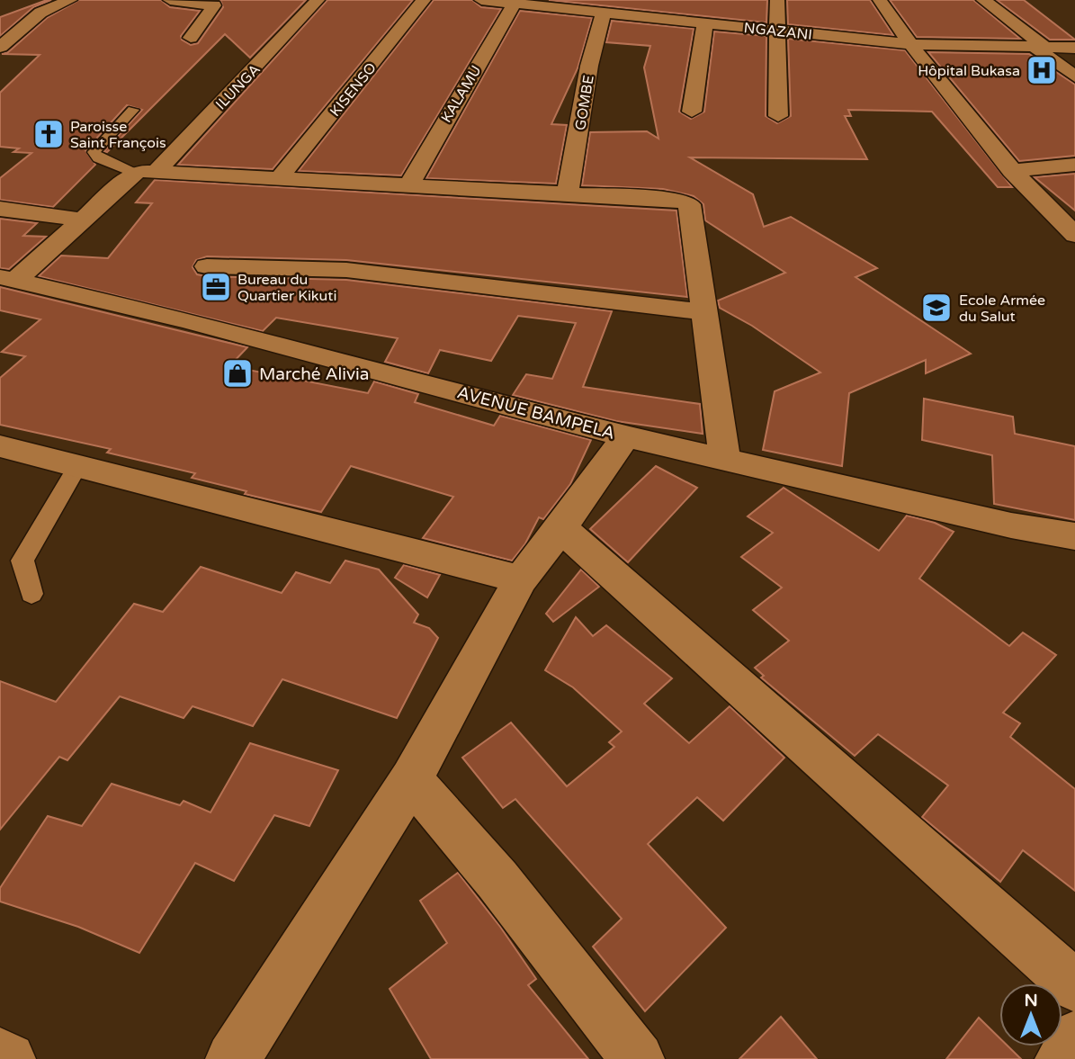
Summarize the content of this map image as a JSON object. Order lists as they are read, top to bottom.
{
  "streets": {
    "street": [
      "NGAZANI",
      "ILUNGA",
      "KISENSO",
      "KALAMU",
      "GOMBE",
      "AVENUE BAMPELA"
    ]
  },
  "crossings": [
    ["NGAZANI", "KALAMU"],
    ["NGAZANI", "GOMBE"]
  ],
  "places": {
    "hospital": ["Hôpital Bukasa"],
    "church": ["Paroisse Saint François"],
    "office": ["Bureau du Quartier Kikuti"],
    "school or university": ["Ecole Armée du Salut"],
    "shop": ["Marché Alivia"]
  },
  "north": "top"
}
